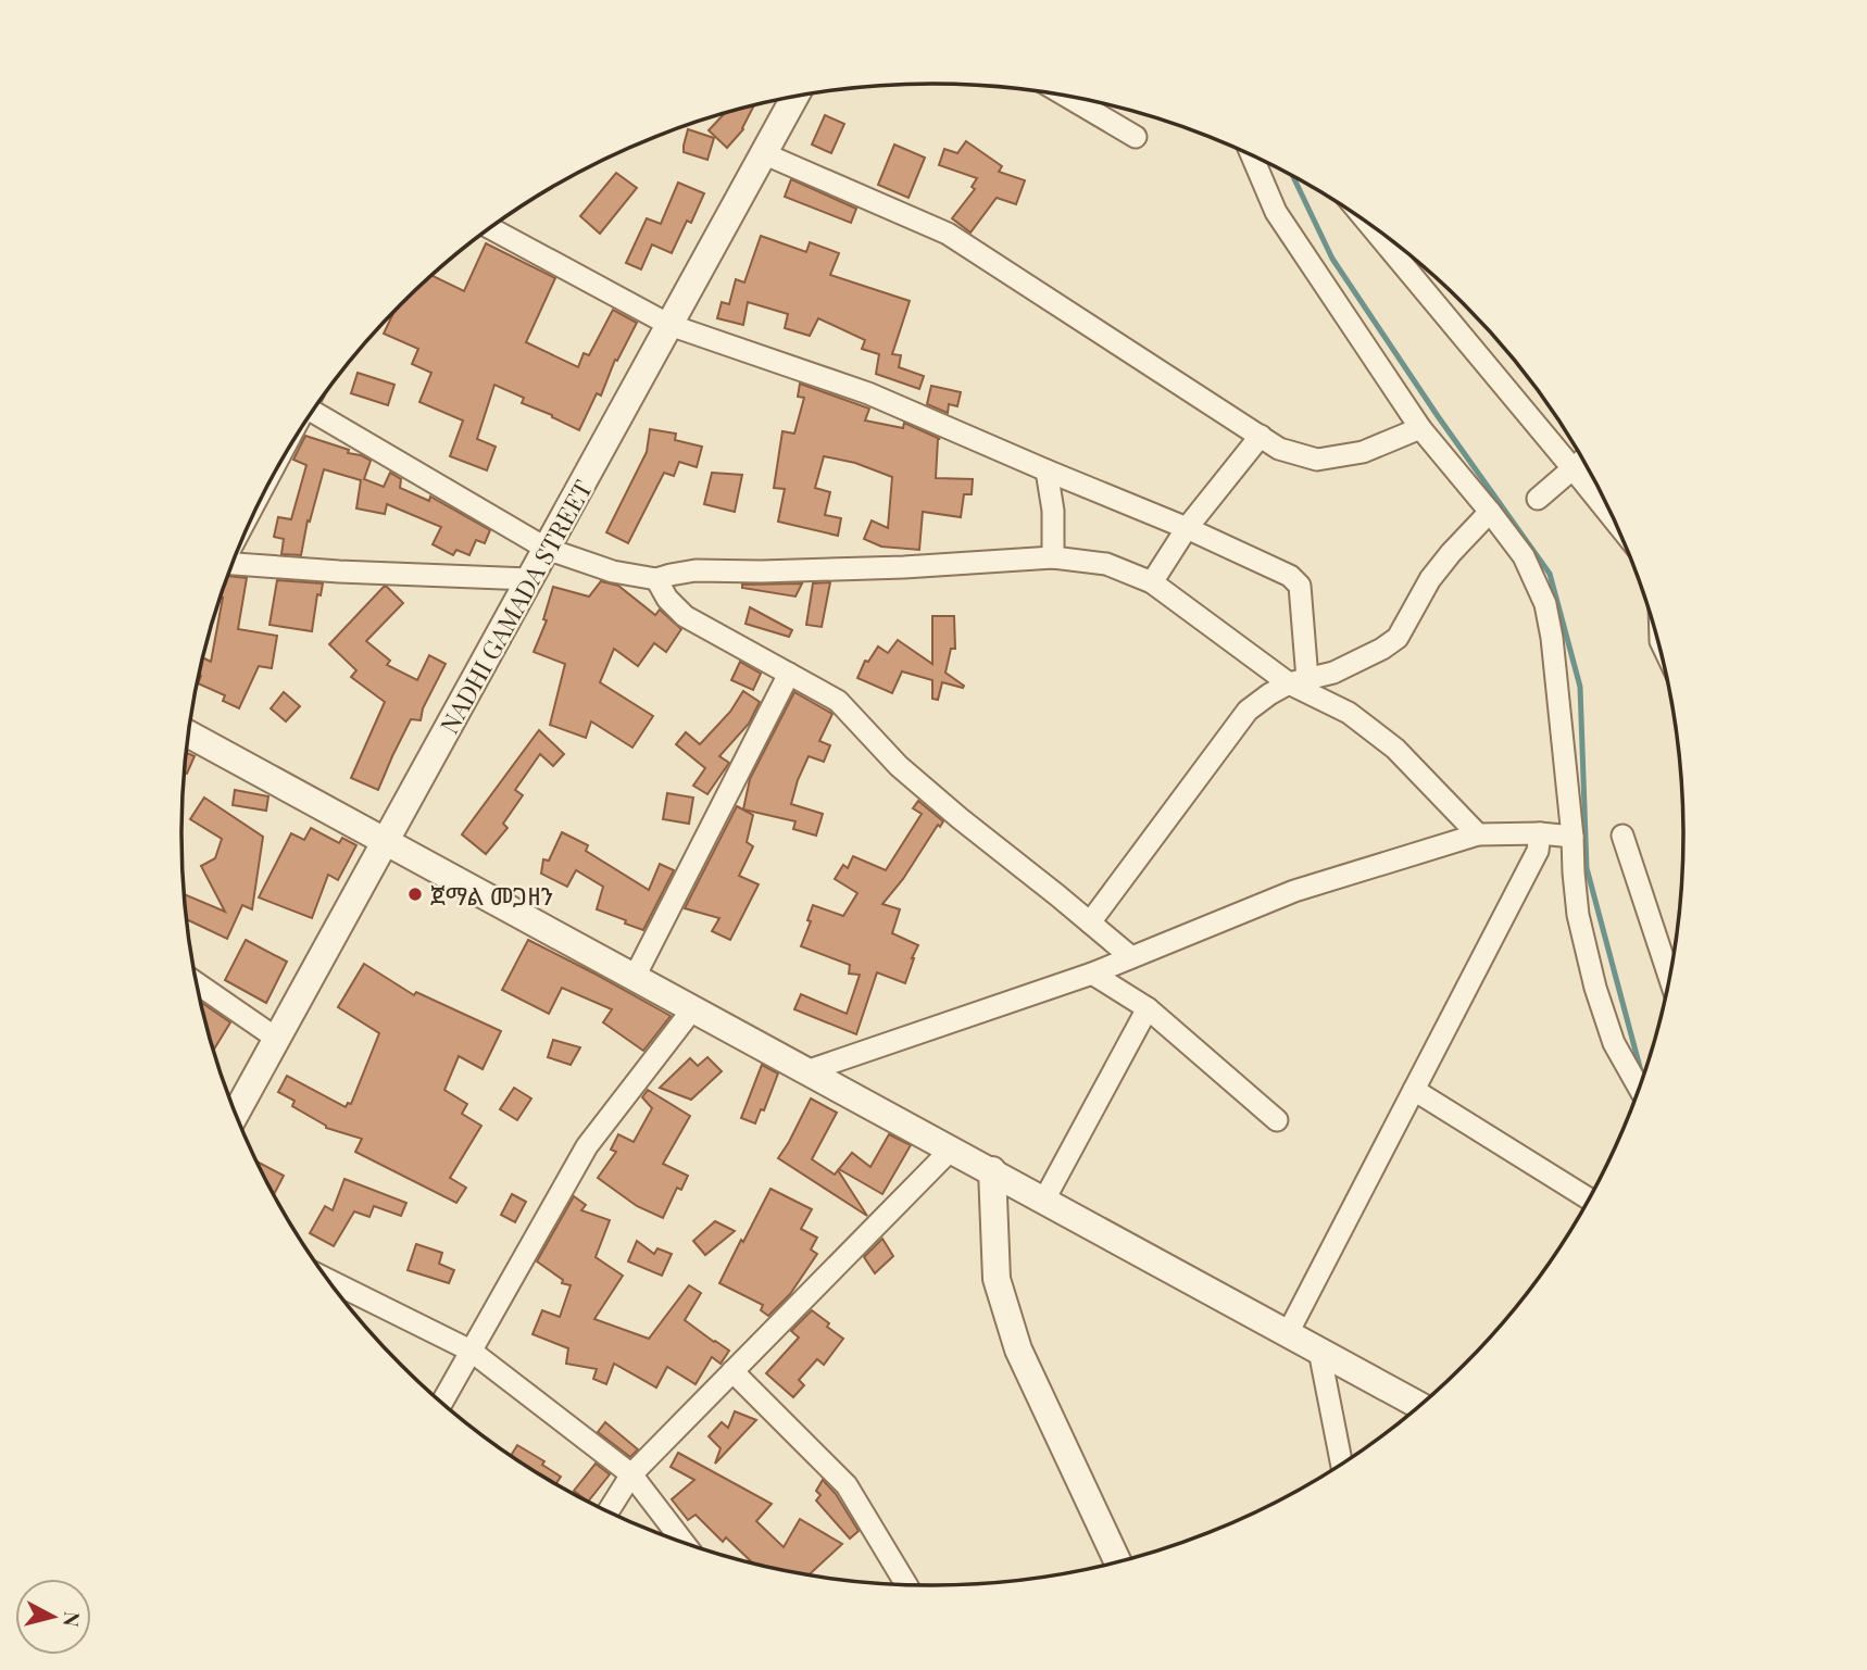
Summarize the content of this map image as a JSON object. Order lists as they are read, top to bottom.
{
  "streets": {
    "street": ["NADHI GAMADA STREET"]
  },
  "places": ["ጀማል መጋዘን"],
  "north": "right"
}
